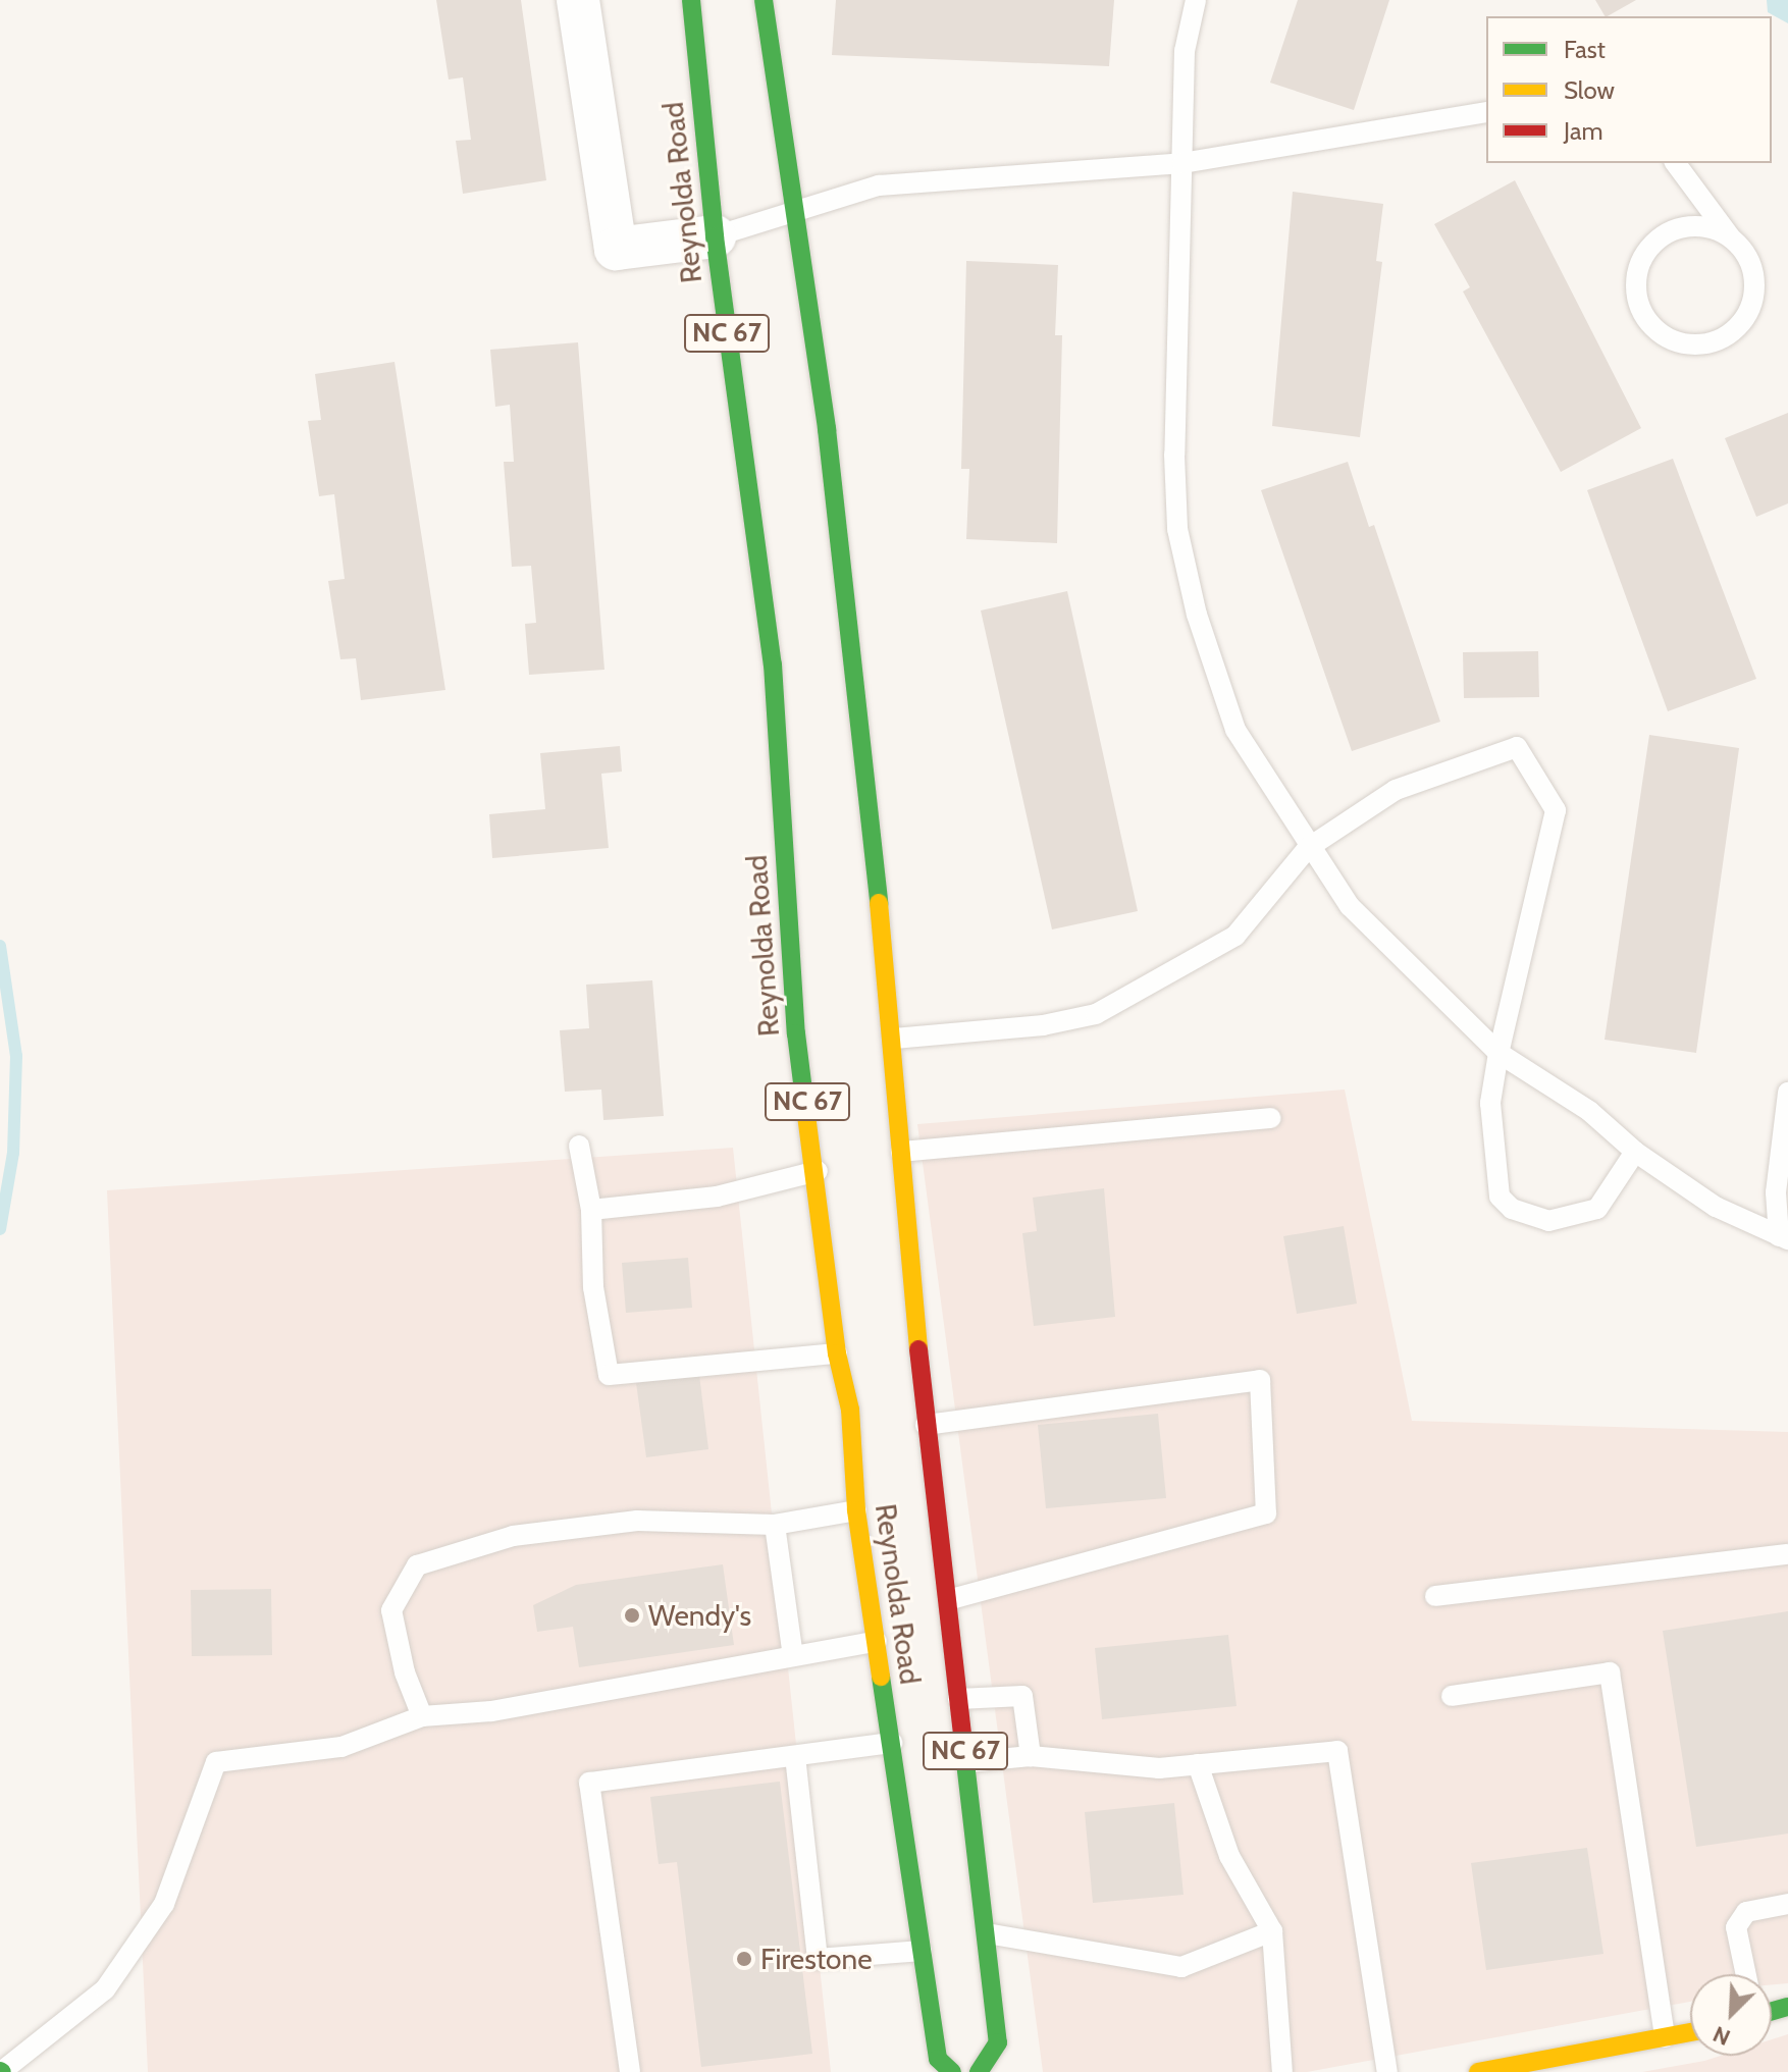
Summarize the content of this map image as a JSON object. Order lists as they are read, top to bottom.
{
  "streets": {
    "main road": ["Reynolda Road", "NC 67"]
  },
  "places": ["Wendy's", "Firestone"],
  "legend": ["Fast", "Slow", "Jam"],
  "north": "bottom left"
}
